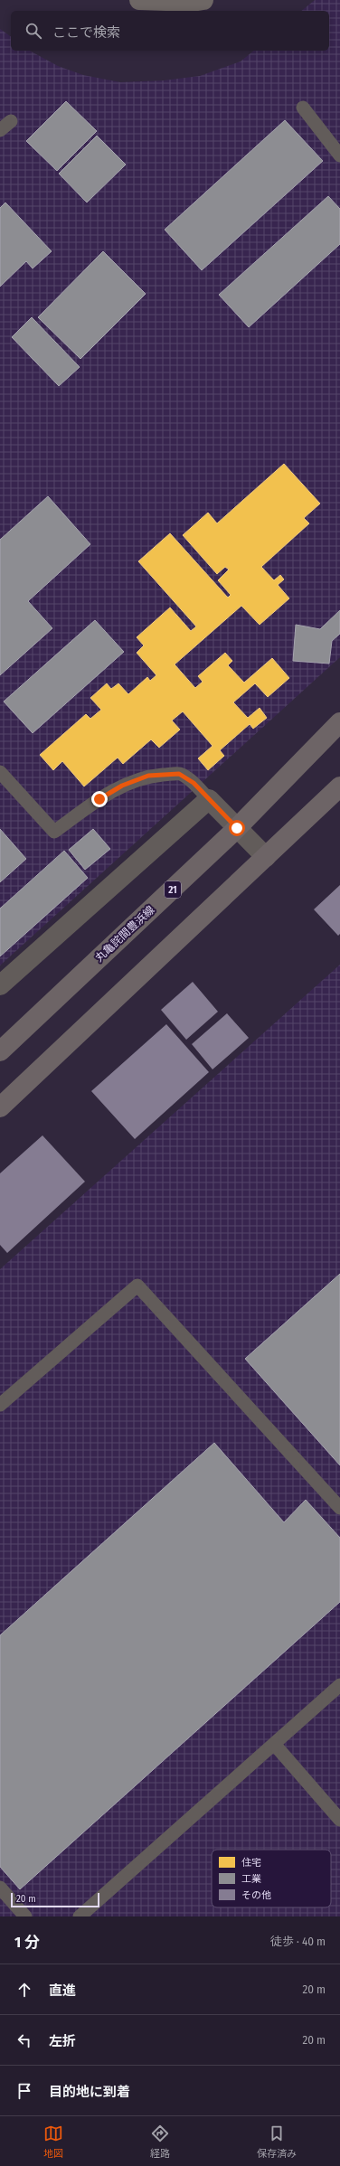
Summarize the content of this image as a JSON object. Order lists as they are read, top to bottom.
{
  "streets": {
    "main road": ["21", "丸亀詫間豊浜線"]
  },
  "legend": ["住宅", "工業", "その他"],
  "scale_bar": "20 m",
  "page": {
    "search": "ここで検索",
    "scale": "20 m",
    "heading": ["1 分", "徒歩 · 40 m"],
    "list": [
      ["直進", "20 m"],
      ["左折", "20 m"],
      "目的地に到着"
    ],
    "nav": ["地図", "経路", "保存済み"]
  }
}
